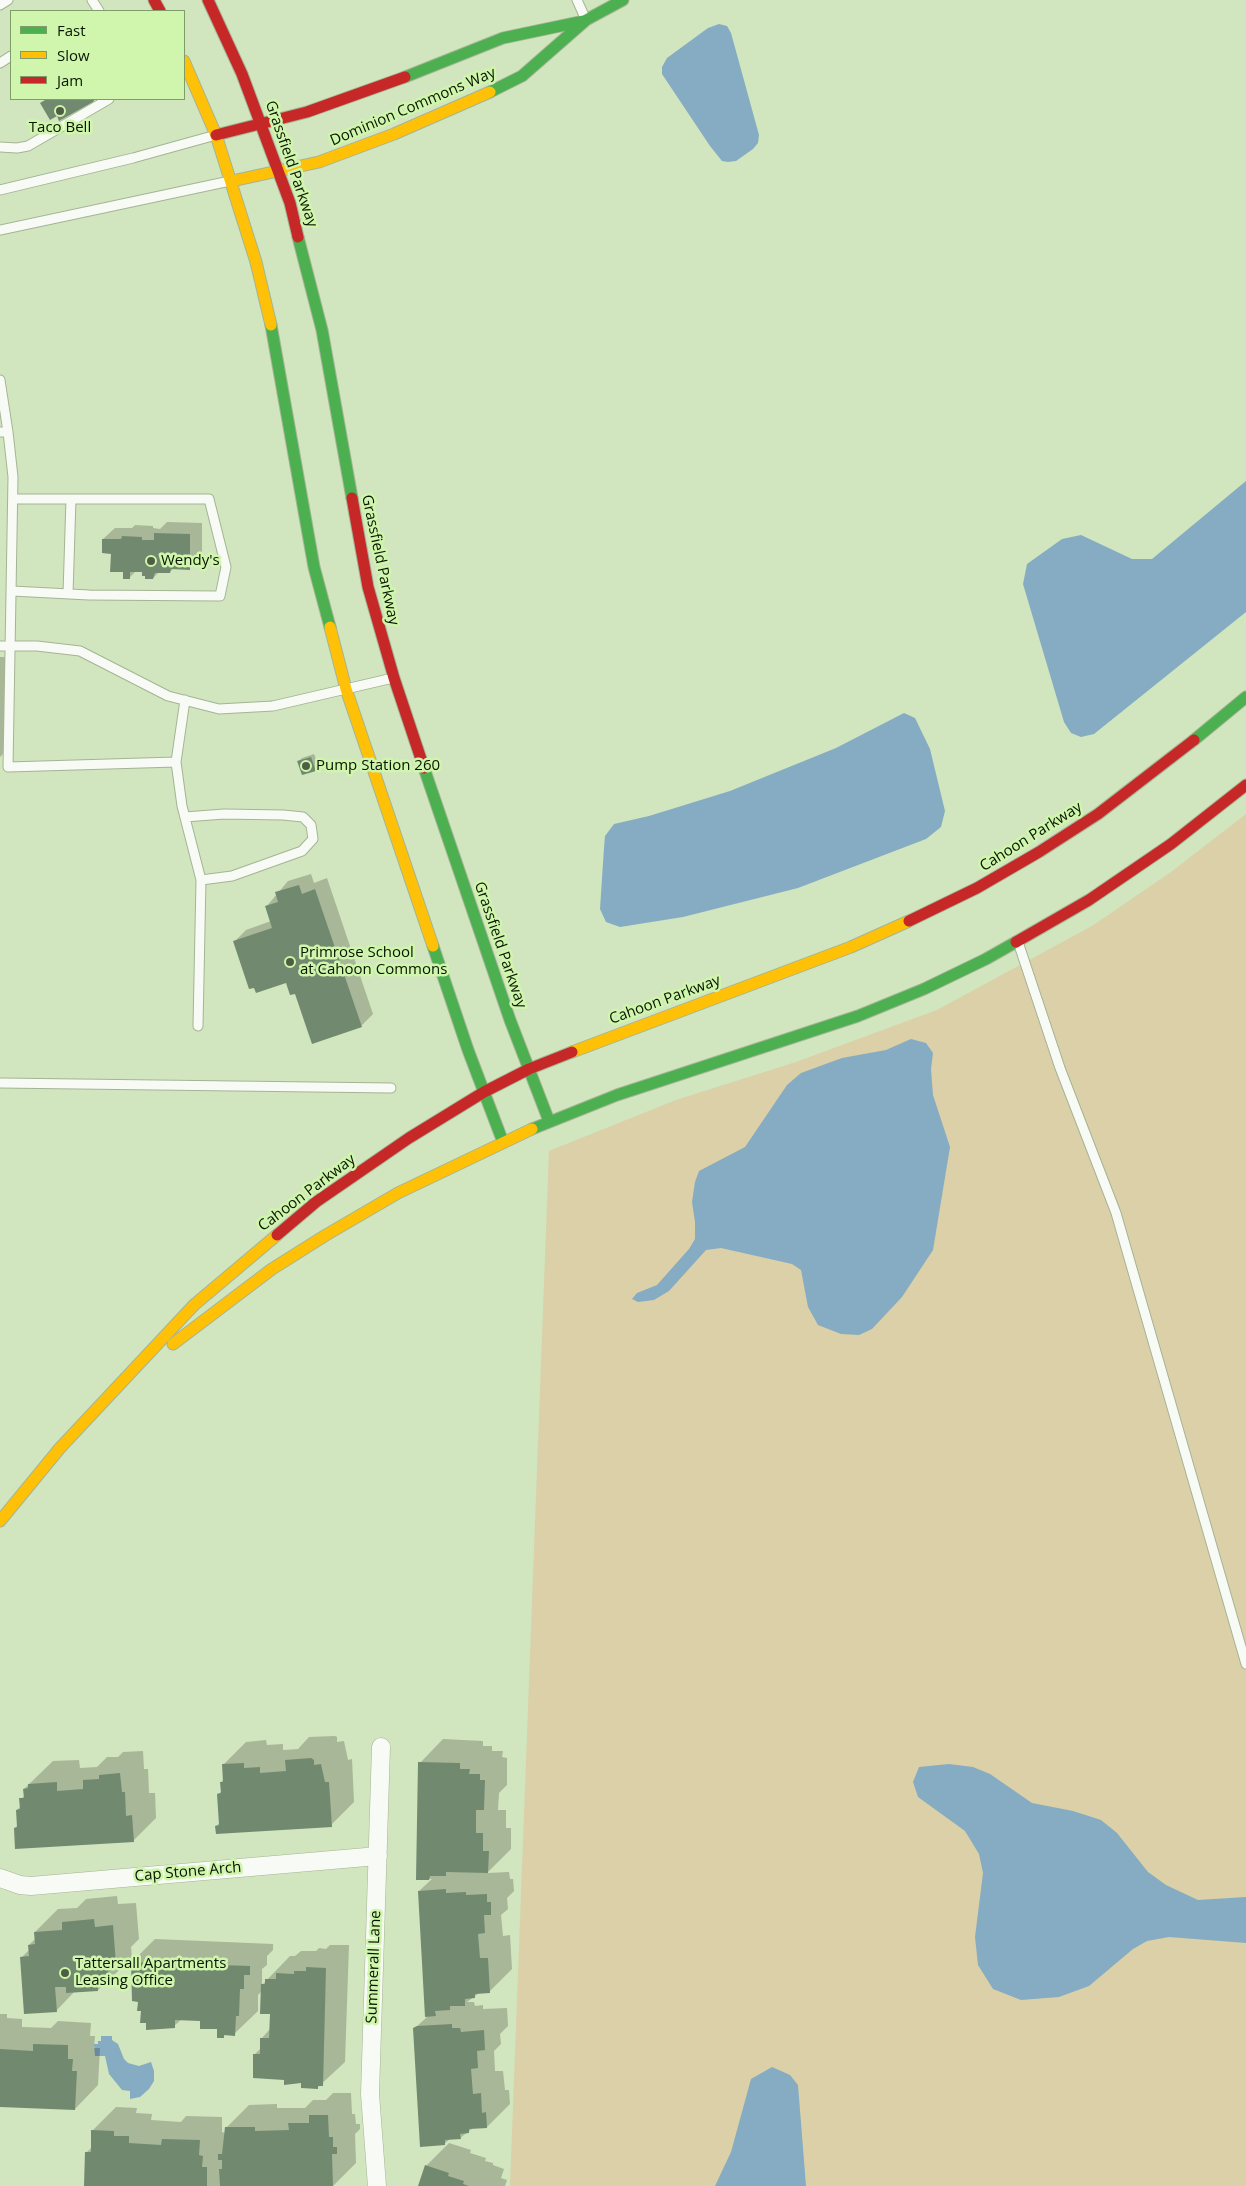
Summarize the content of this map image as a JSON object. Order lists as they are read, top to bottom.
{
  "streets": {
    "street": [
      "Dominion Commons Way",
      "Grassfield Parkway",
      "Cahoon Parkway",
      "Cap Stone Arch",
      "Summerall Lane"
    ]
  },
  "crossings": [
    ["Dominion Commons Way", "Grassfield Parkway"],
    ["Grassfield Parkway", "Cahoon Parkway"],
    ["Cap Stone Arch", "Summerall Lane"]
  ],
  "places": [
    "Taco Bell",
    "Wendy's",
    "Pump Station 260",
    "Primrose School at Cahoon Commons",
    "Tattersall Apartments Leasing Office"
  ],
  "legend": ["Fast", "Slow", "Jam"]
}
